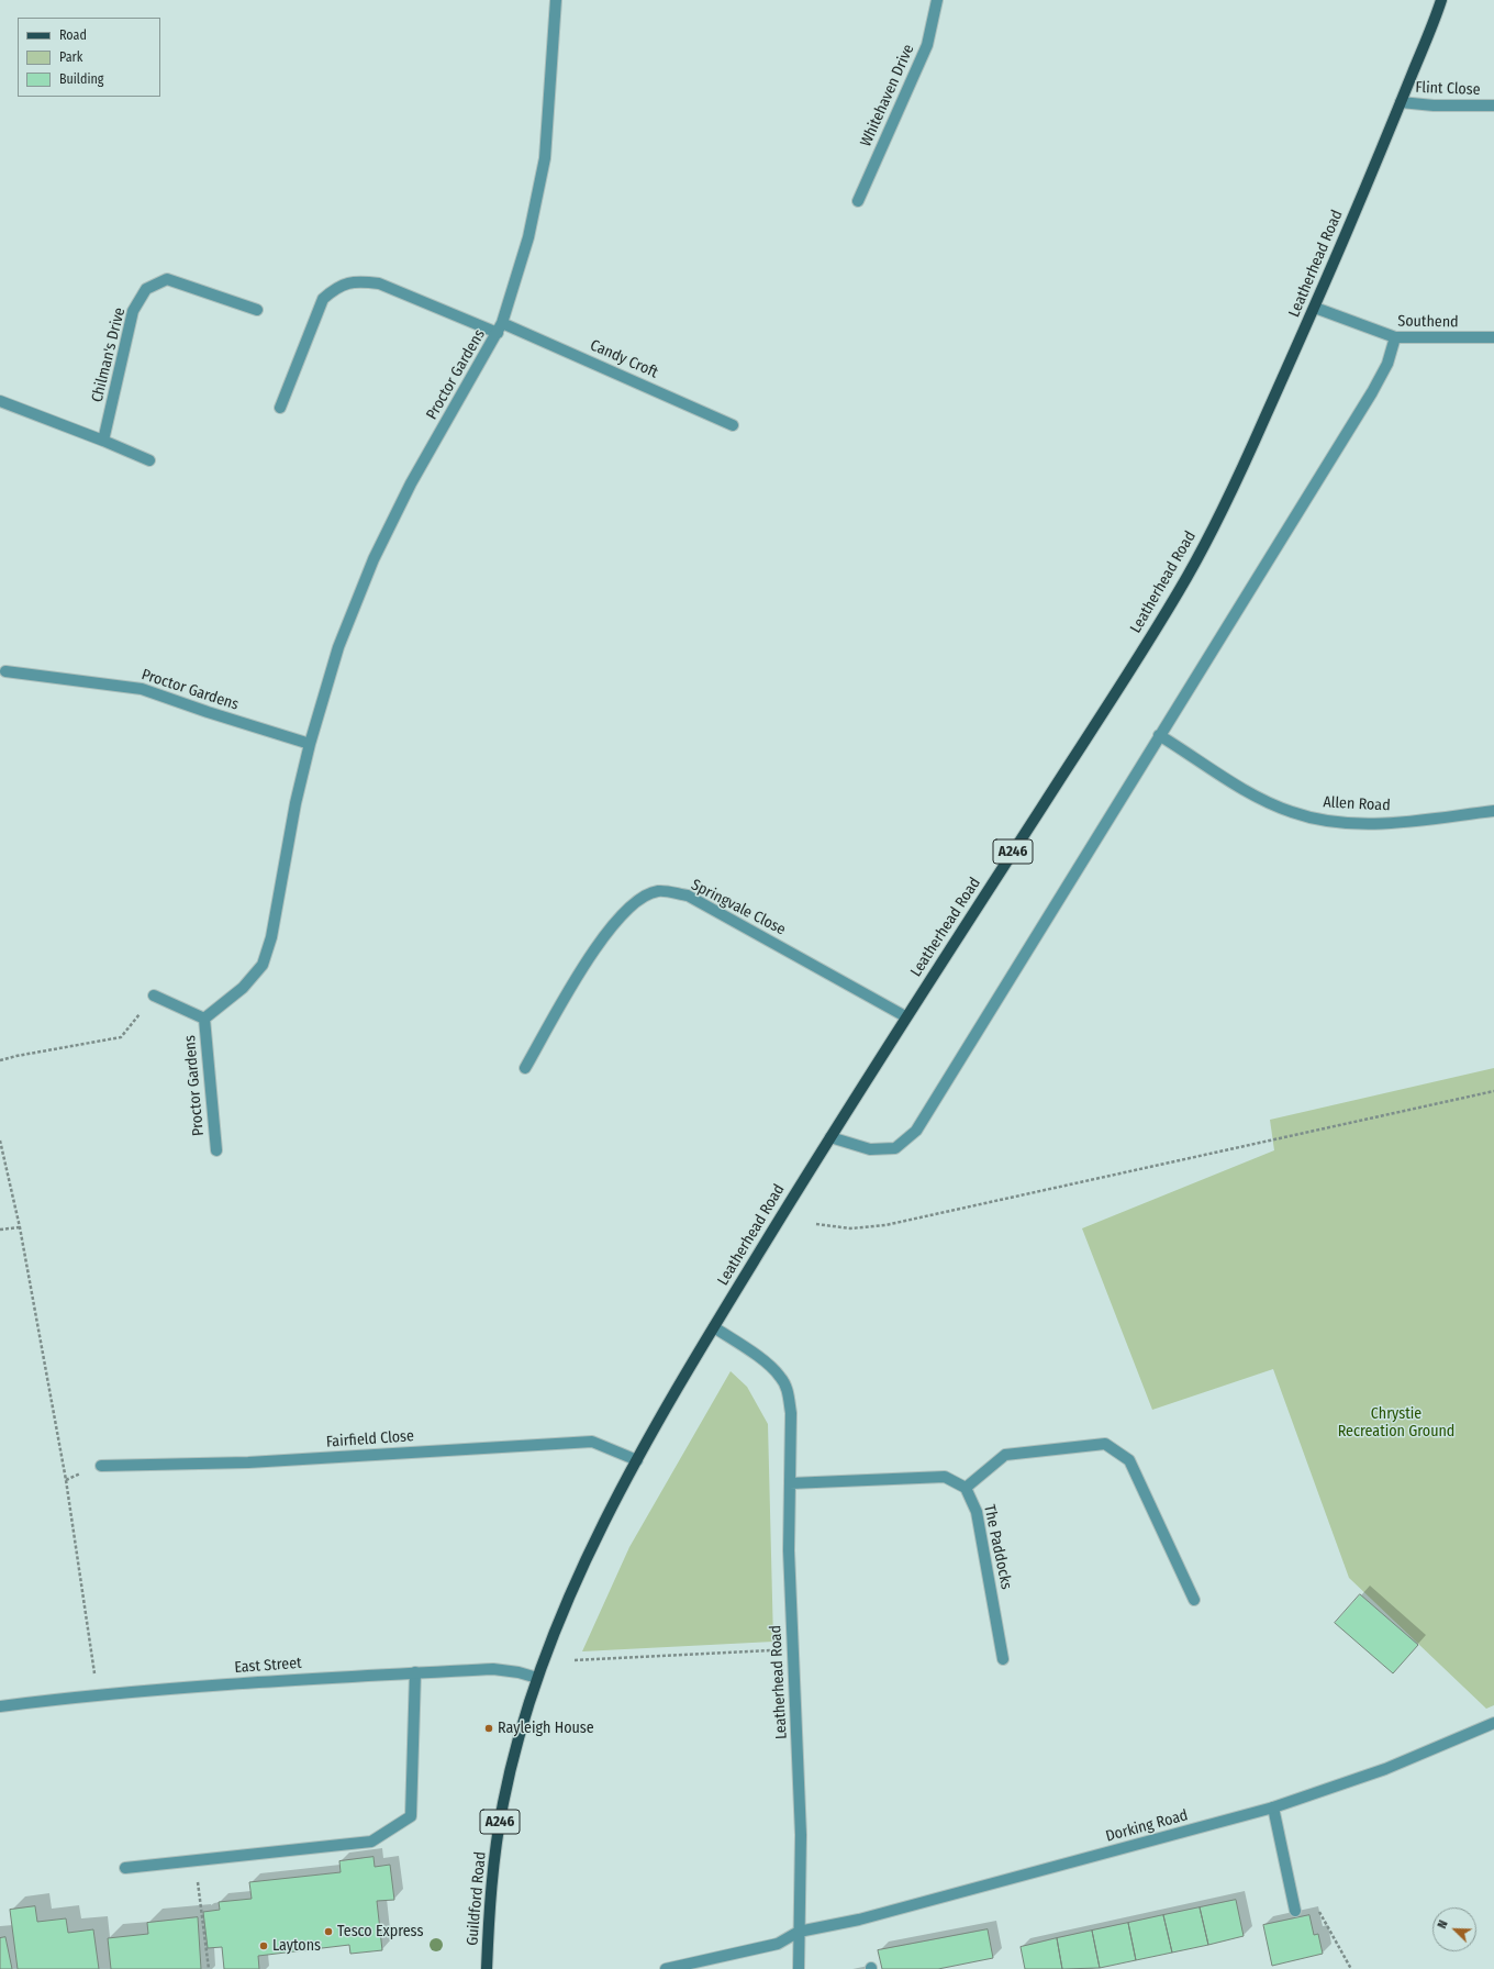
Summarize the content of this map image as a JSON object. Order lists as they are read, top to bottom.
{
  "streets": {
    "main road": ["Leatherhead Road", "A246", "Guildford Road"],
    "street": [
      "Flint Close",
      "Whitehaven Drive",
      "Southend",
      "Chilman's Drive",
      "Candy Croft",
      "Proctor Gardens",
      "Allen Road",
      "Springvale Close",
      "Fairfield Close",
      "The Paddocks",
      "East Street",
      "Dorking Road"
    ]
  },
  "crossings": [
    ["Flint Close", "Leatherhead Road"],
    ["Leatherhead Road", "Southend"],
    ["Leatherhead Road", "Springvale Close"],
    ["Leatherhead Road", "Fairfield Close"],
    ["Leatherhead Road", "East Street"],
    ["Leatherhead Road", "Dorking Road"],
    ["Leatherhead Road", "Guildford Road"],
    ["Candy Croft", "Proctor Gardens"],
    ["East Street", "Guildford Road"]
  ],
  "parks": ["Chrystie Recreation Ground"],
  "places": ["Rayleigh House", "Tesco Express", "Laytons"],
  "legend": ["Road", "Park", "Building"],
  "north": "top left"
}
